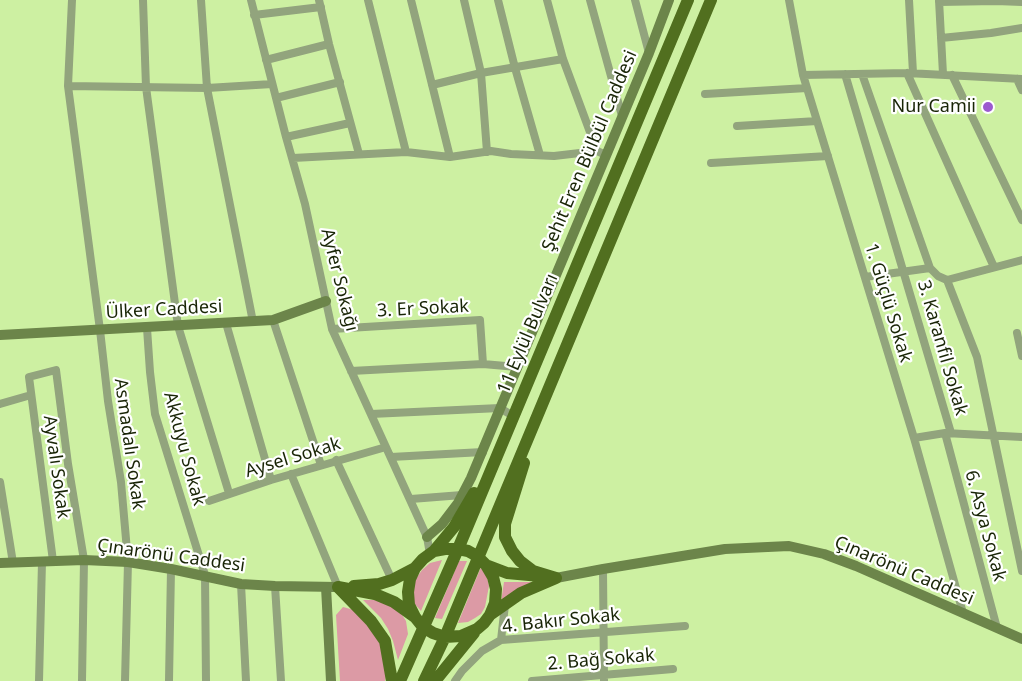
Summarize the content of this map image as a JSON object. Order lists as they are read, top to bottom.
{
  "streets": {
    "main road": [
      "Şehit Eren Bülbül Caddesi",
      "Ülker Caddesi",
      "11 Eylül Bulvarı",
      "Çınarönü Caddesi"
    ],
    "street": [
      "Ayfer Sokağı",
      "1. Güçlü Sokak",
      "3. Er Sokak",
      "3. Karanfil Sokak",
      "Asmadalı Sokak",
      "Akkuyu Sokak",
      "Aysel Sokak",
      "Ayvalı Sokak",
      "6. Asya Sokak",
      "4. Bakır Sokak",
      "2. Bağ Sokak"
    ]
  },
  "crossings": [
    ["Şehit Eren Bülbül Caddesi", "Ayfer Sokağı"],
    ["Ayfer Sokağı", "3. Er Sokak"],
    ["Ayfer Sokağı", "Ülker Caddesi"],
    ["Ayfer Sokağı", "Aysel Sokak"],
    ["1. Güçlü Sokak", "3. Karanfil Sokak"],
    ["1. Güçlü Sokak", "Çınarönü Caddesi"],
    ["Ülker Caddesi", "Asmadalı Sokak"],
    ["Ülker Caddesi", "Akkuyu Sokak"],
    ["3. Karanfil Sokak", "6. Asya Sokak"],
    ["Asmadalı Sokak", "Çınarönü Caddesi"],
    ["Akkuyu Sokak", "Çınarönü Caddesi"],
    ["Ayvalı Sokak", "Çınarönü Caddesi"],
    ["6. Asya Sokak", "Çınarönü Caddesi"]
  ],
  "places": ["Nur Camii"]
}
